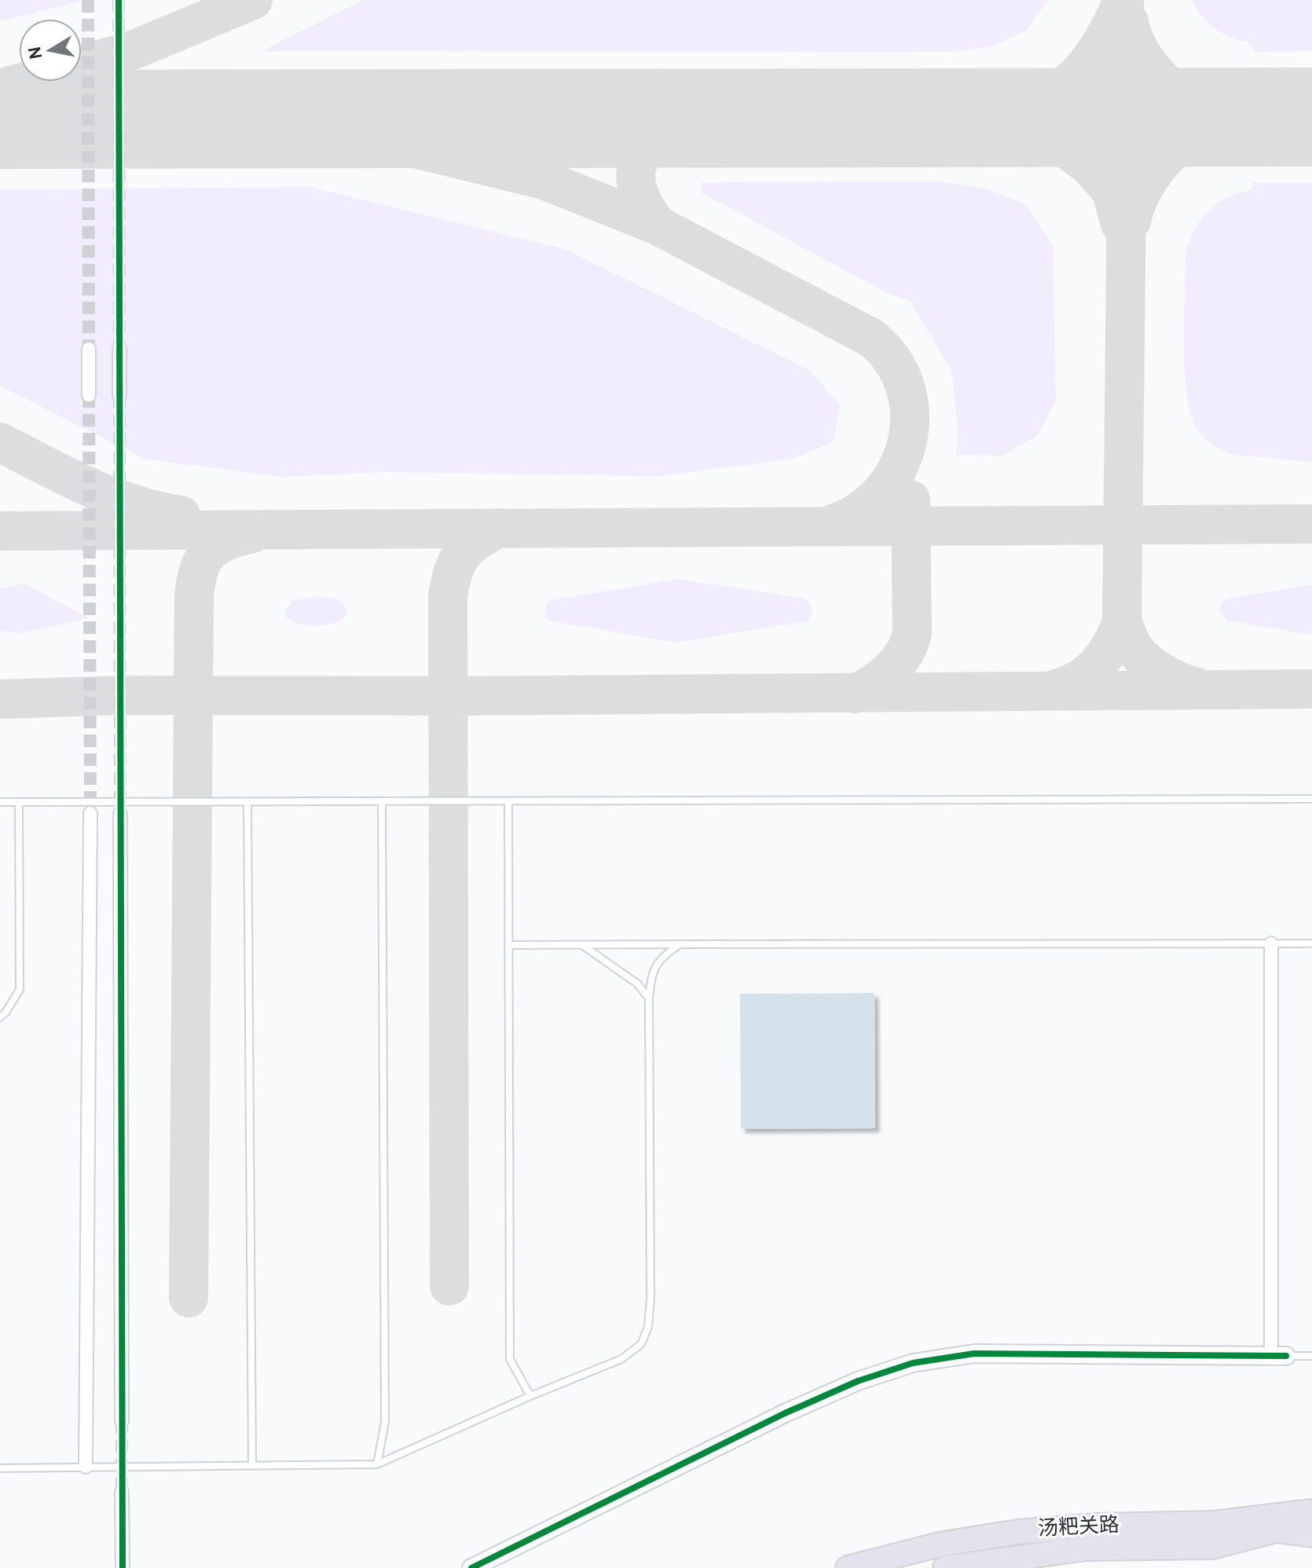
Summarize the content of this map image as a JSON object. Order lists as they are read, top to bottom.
{
  "streets": {
    "highway": ["汤粑关路"]
  },
  "north": "left"
}
